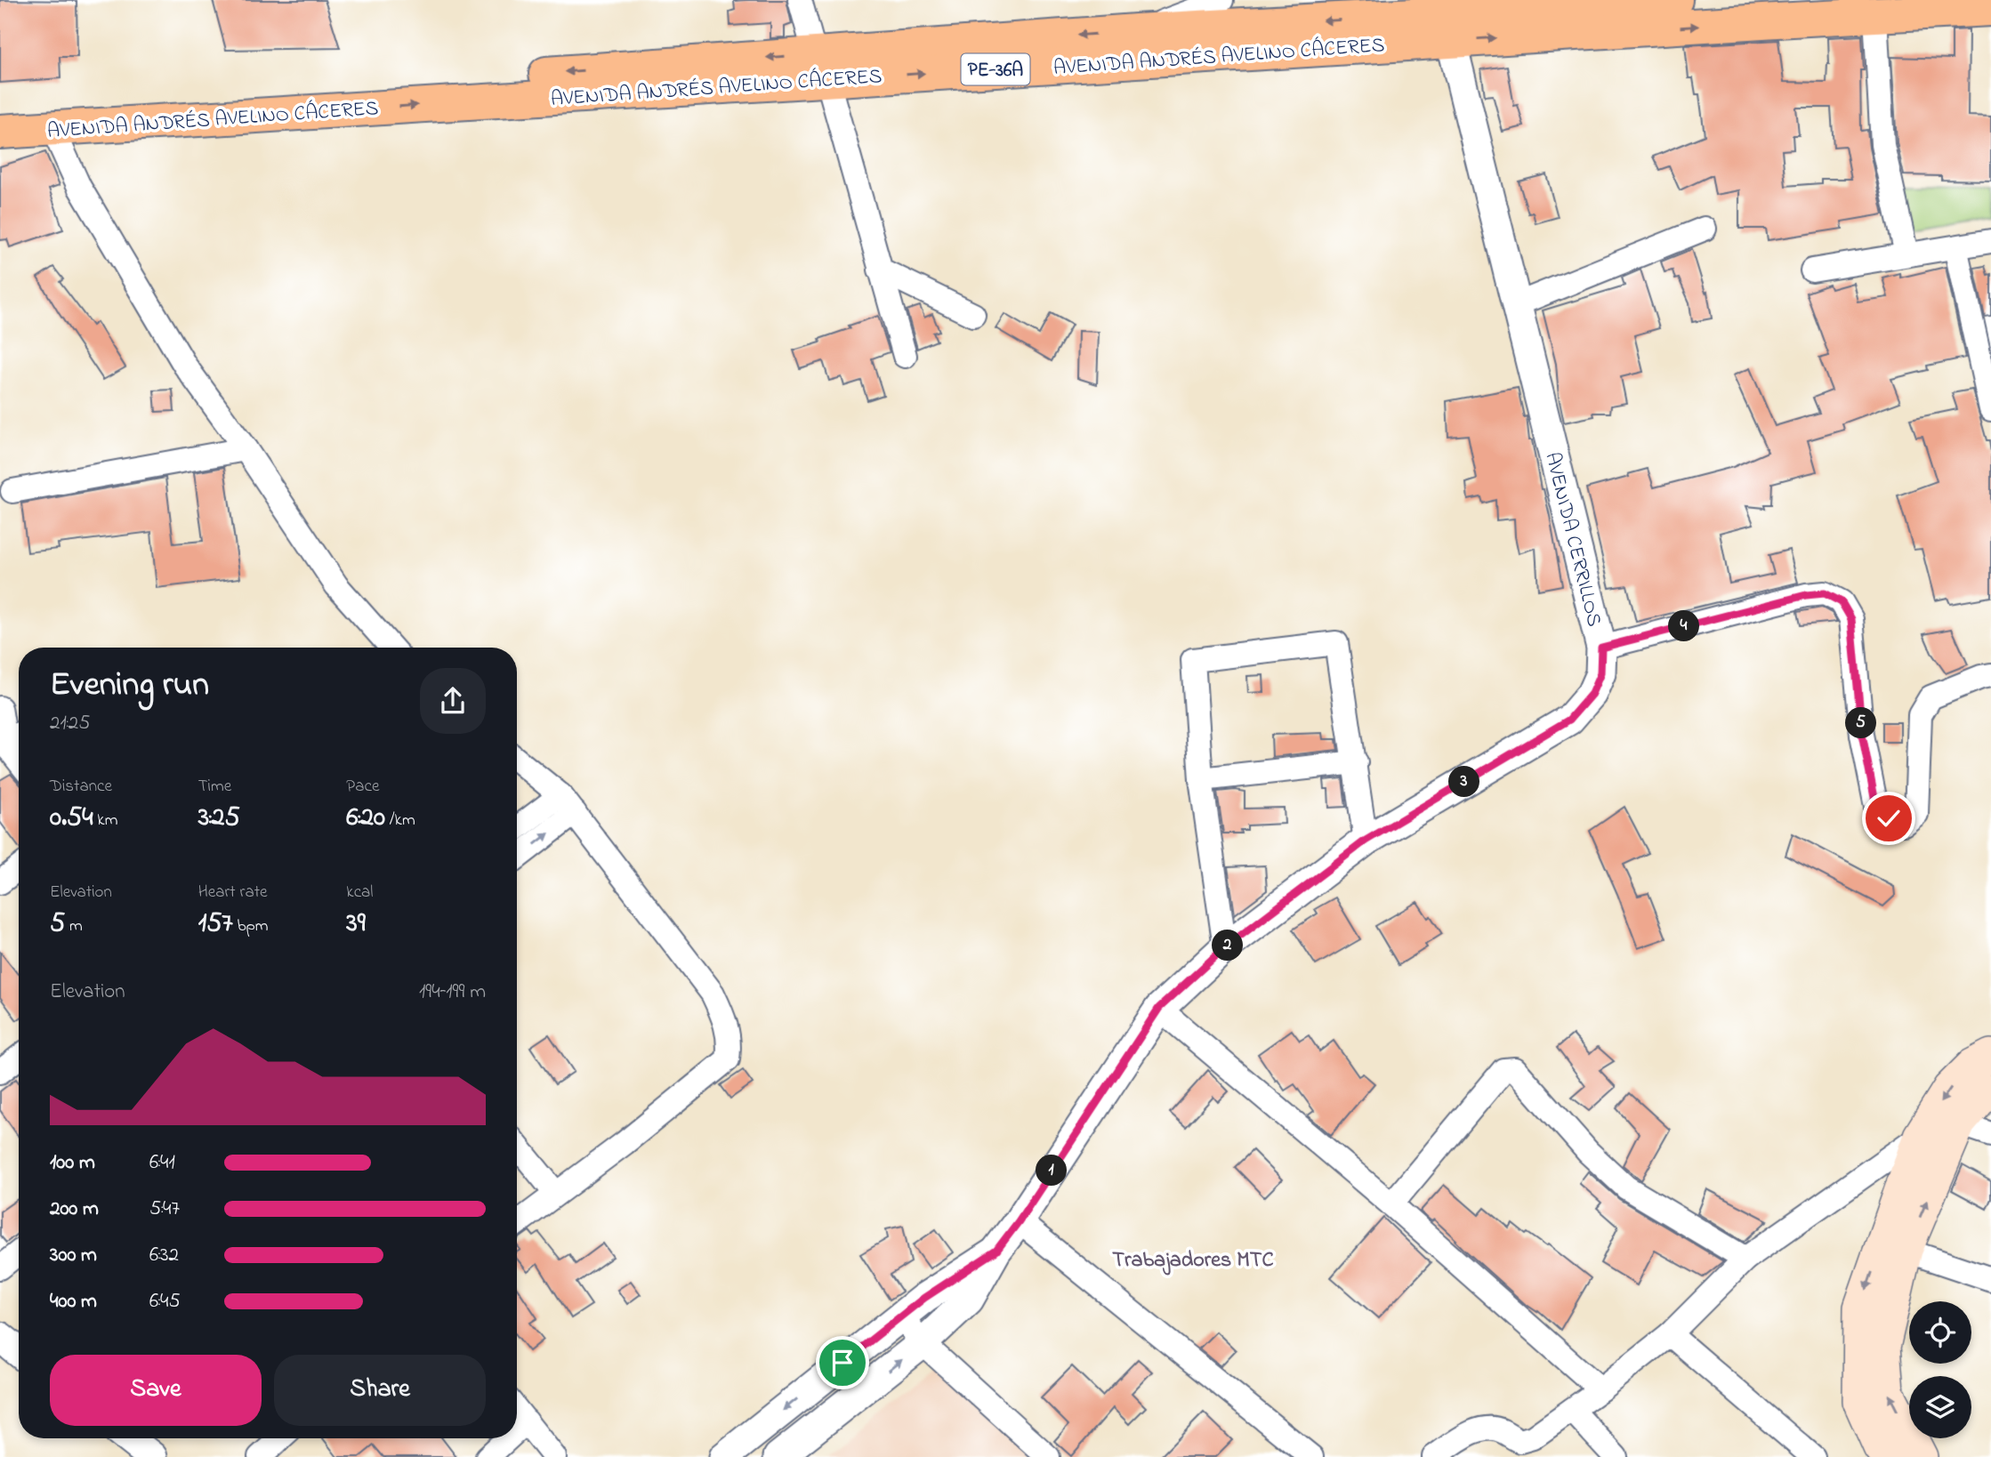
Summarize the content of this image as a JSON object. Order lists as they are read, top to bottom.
{
  "streets": {
    "highway": ["AVENIDA ANDRÉS AVELINO CÁCERES", "PE-36A"],
    "street": ["AVENIDA CERRILLOS"]
  },
  "crossings": [
    ["AVENIDA ANDRÉS AVELINO CÁCERES", "AVENIDA CERRILLOS"]
  ],
  "districts": ["Trabajadores MTC"],
  "page": {
    "pins": [
      "4",
      "5",
      "3",
      "2",
      "1"
    ],
    "heading": ["Evening run", "21:25"],
    "stats": [
      ["Distance", "0.54 km"],
      ["Time", "3:25"],
      ["Pace", "6:20 /km"],
      ["Elevation", "5 m"],
      ["Heart rate", "157 bpm"],
      ["kcal", "39"]
    ],
    "chart": ["Elevation", "194–199 m"],
    "list": [
      {
        "name": "100 m",
        "note": "6:41"
      },
      {
        "name": "200 m",
        "note": "5:47"
      },
      {
        "name": "300 m",
        "note": "6:32"
      },
      {
        "name": "400 m",
        "note": "6:45"
      }
    ],
    "buttons": ["Save", "Share"]
  }
}
